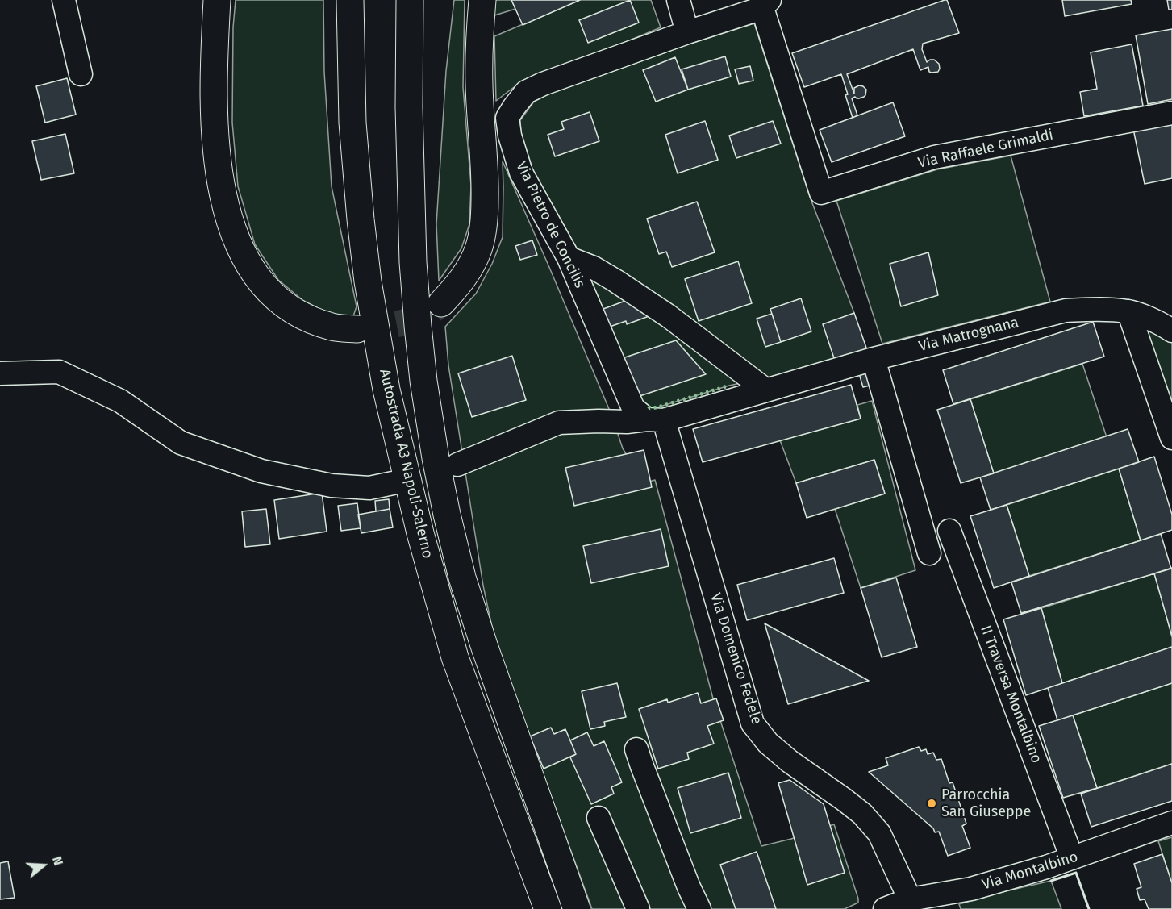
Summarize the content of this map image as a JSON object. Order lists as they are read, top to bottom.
{
  "streets": {
    "highway": ["Autostrada A3 Napoli-Salerno"],
    "street": [
      "Via Raffaele Grimaldi",
      "Via Pietro de Concilis",
      "Via Matrognana",
      "Via Domenico Fedele",
      "II Traversa Montalbino",
      "Via Montalbino"
    ]
  },
  "crossings": [
    ["Via Raffaele Grimaldi", "Via Pietro de Concilis"],
    ["Via Pietro de Concilis", "Via Matrognana"],
    ["Via Pietro de Concilis", "Via Domenico Fedele"],
    ["Via Matrognana", "Via Domenico Fedele"],
    ["Via Domenico Fedele", "Via Montalbino"],
    ["II Traversa Montalbino", "Via Montalbino"]
  ],
  "places": ["Parrocchia San Giuseppe"],
  "north": "right"
}
